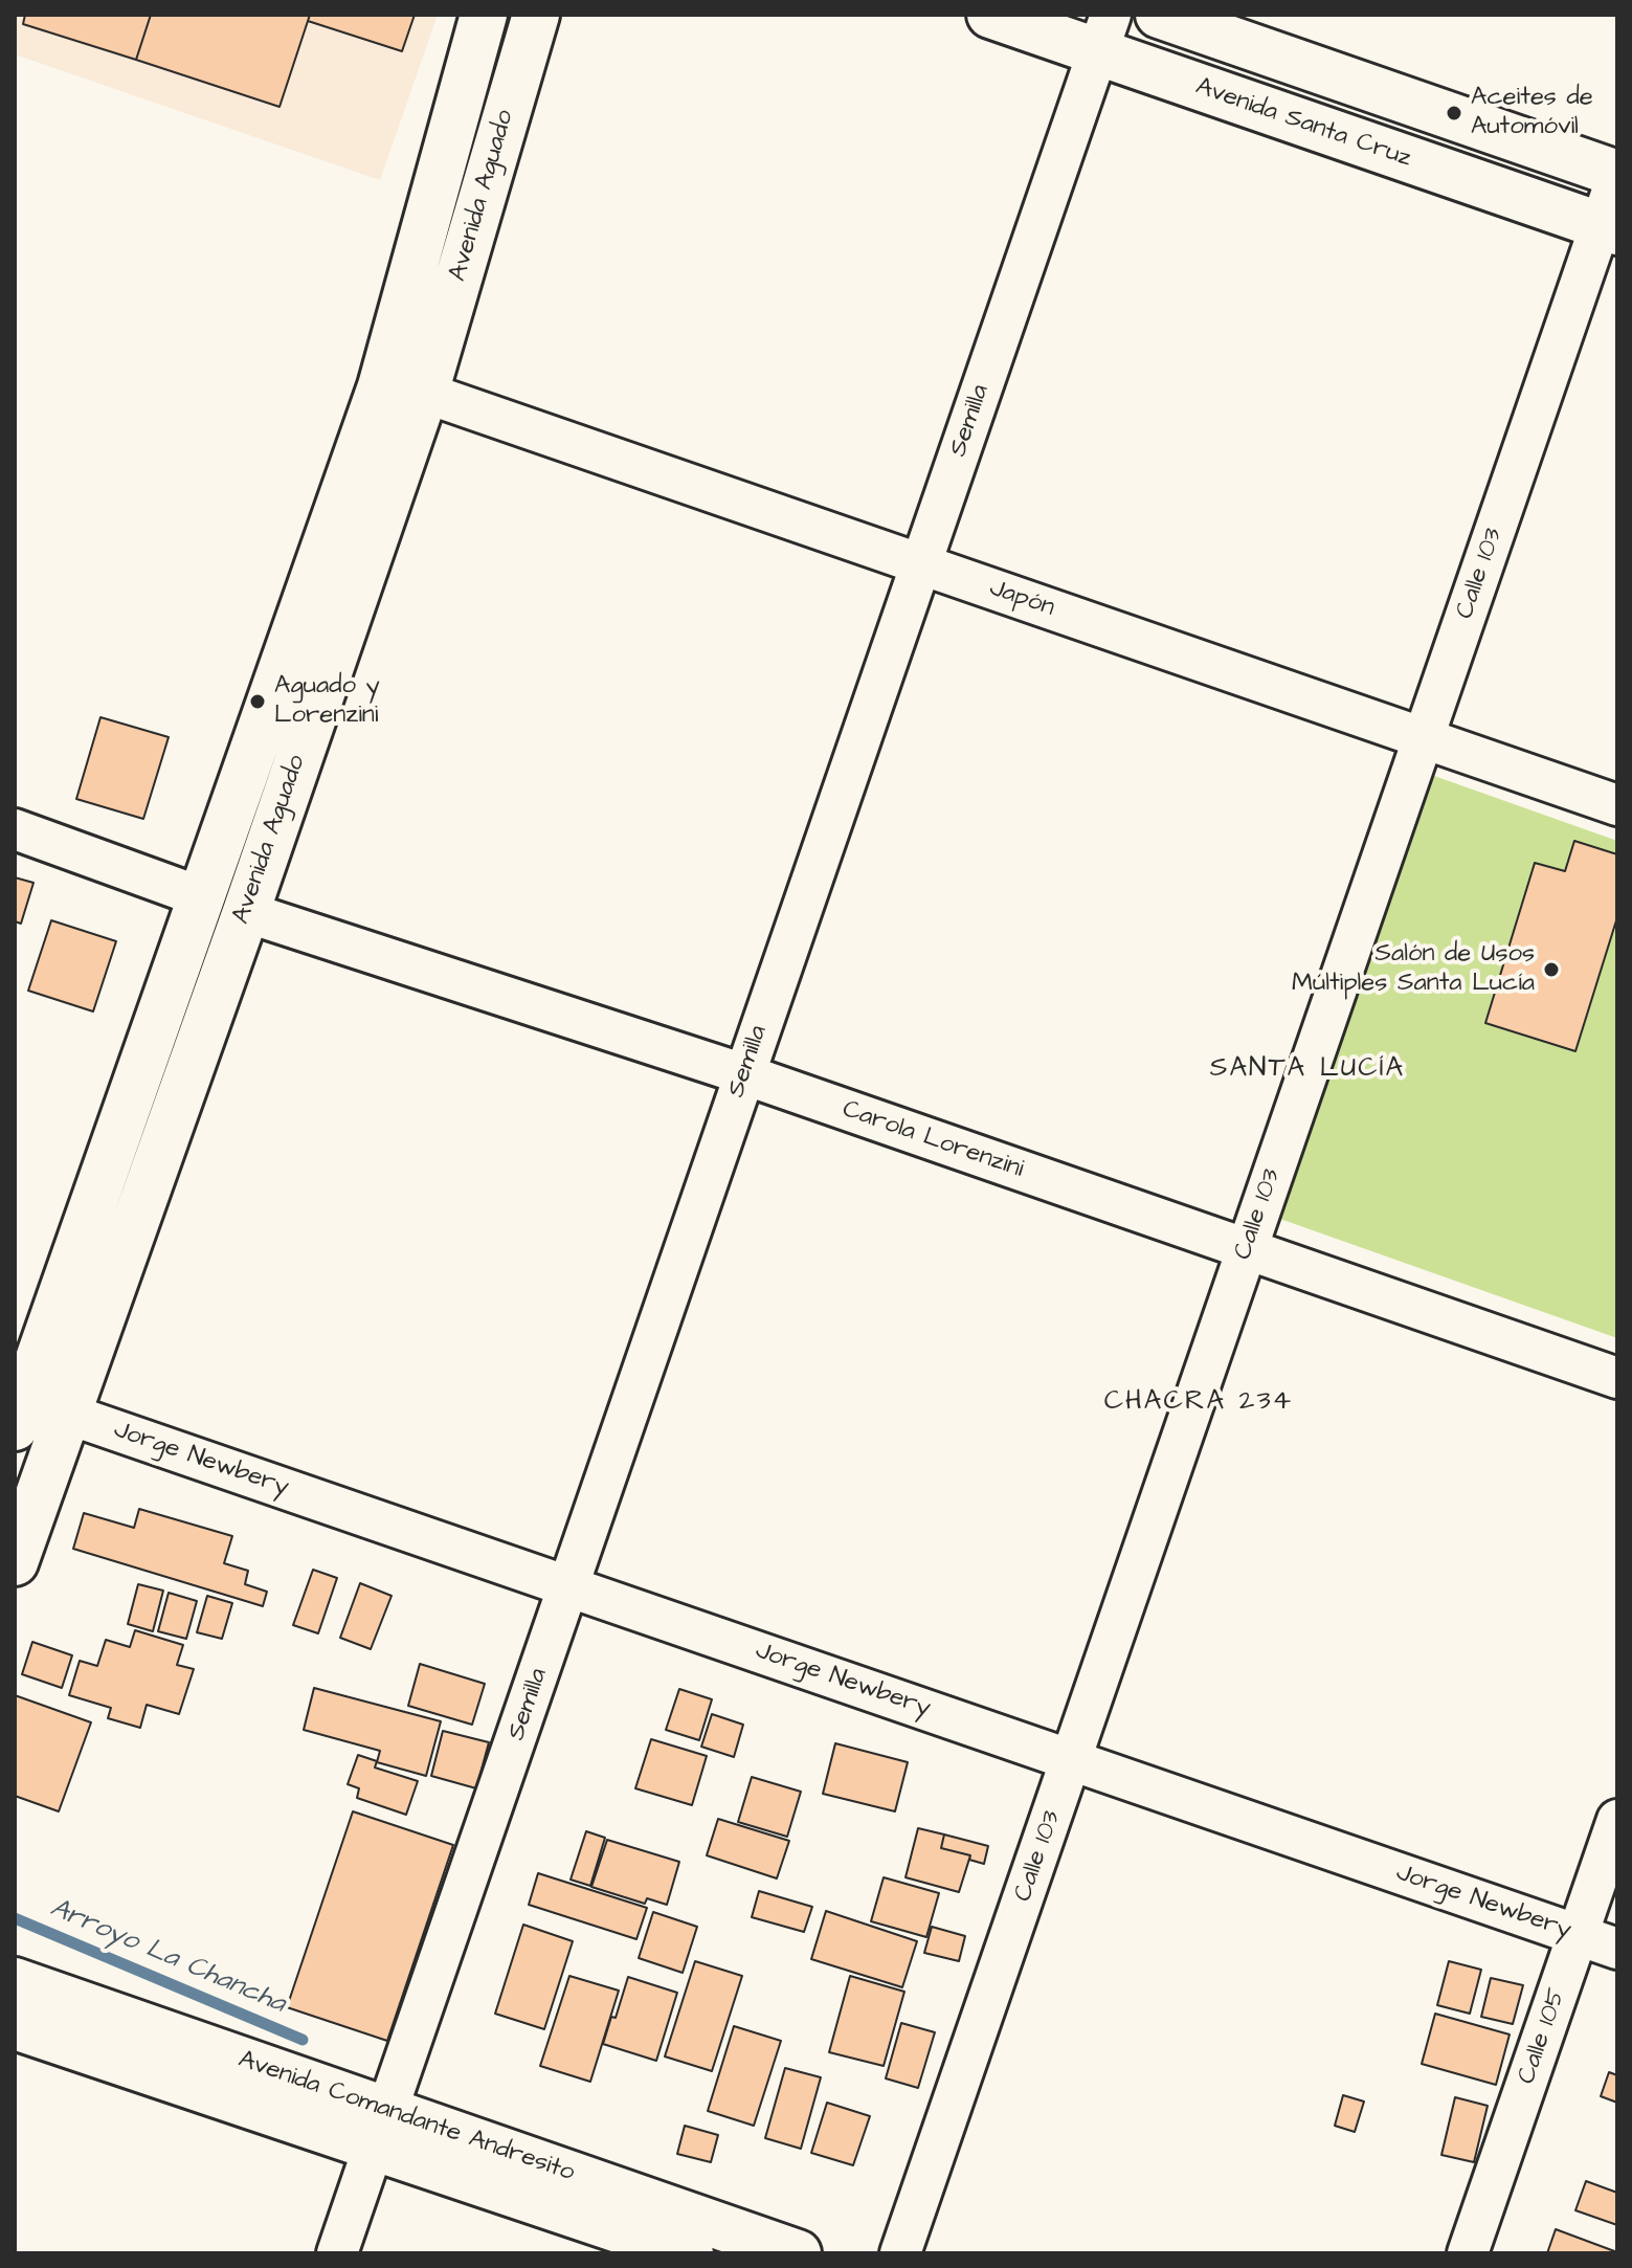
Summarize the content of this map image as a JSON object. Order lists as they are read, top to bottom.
{
  "streets": {
    "main road": ["Avenida Santa Cruz", "Avenida Aguado", "Avenida Comandante Andresito"],
    "street": [
      "Semilla",
      "Calle 103",
      "Japón",
      "Carola Lorenzini",
      "Jorge Newbery",
      "Calle 105"
    ]
  },
  "crossings": [
    ["Avenida Santa Cruz", "Semilla"],
    ["Avenida Santa Cruz", "Calle 103"],
    ["Avenida Aguado", "Japón"],
    ["Avenida Aguado", "Carola Lorenzini"],
    ["Avenida Aguado", "Jorge Newbery"],
    ["Semilla", "Japón"],
    ["Semilla", "Carola Lorenzini"],
    ["Semilla", "Jorge Newbery"],
    ["Semilla", "Avenida Comandante Andresito"],
    ["Calle 103", "Japón"],
    ["Calle 103", "Carola Lorenzini"],
    ["Calle 103", "Jorge Newbery"],
    ["Jorge Newbery", "Calle 105"]
  ],
  "districts": ["SANTA LUCÍA", "CHACRA 234"],
  "water": ["Arroyo La Chancha"],
  "places": ["Aceites de Automóvil", "Aguado y Lorenzini", "Salón de Usos Múltiples Santa Lucía"]
}
